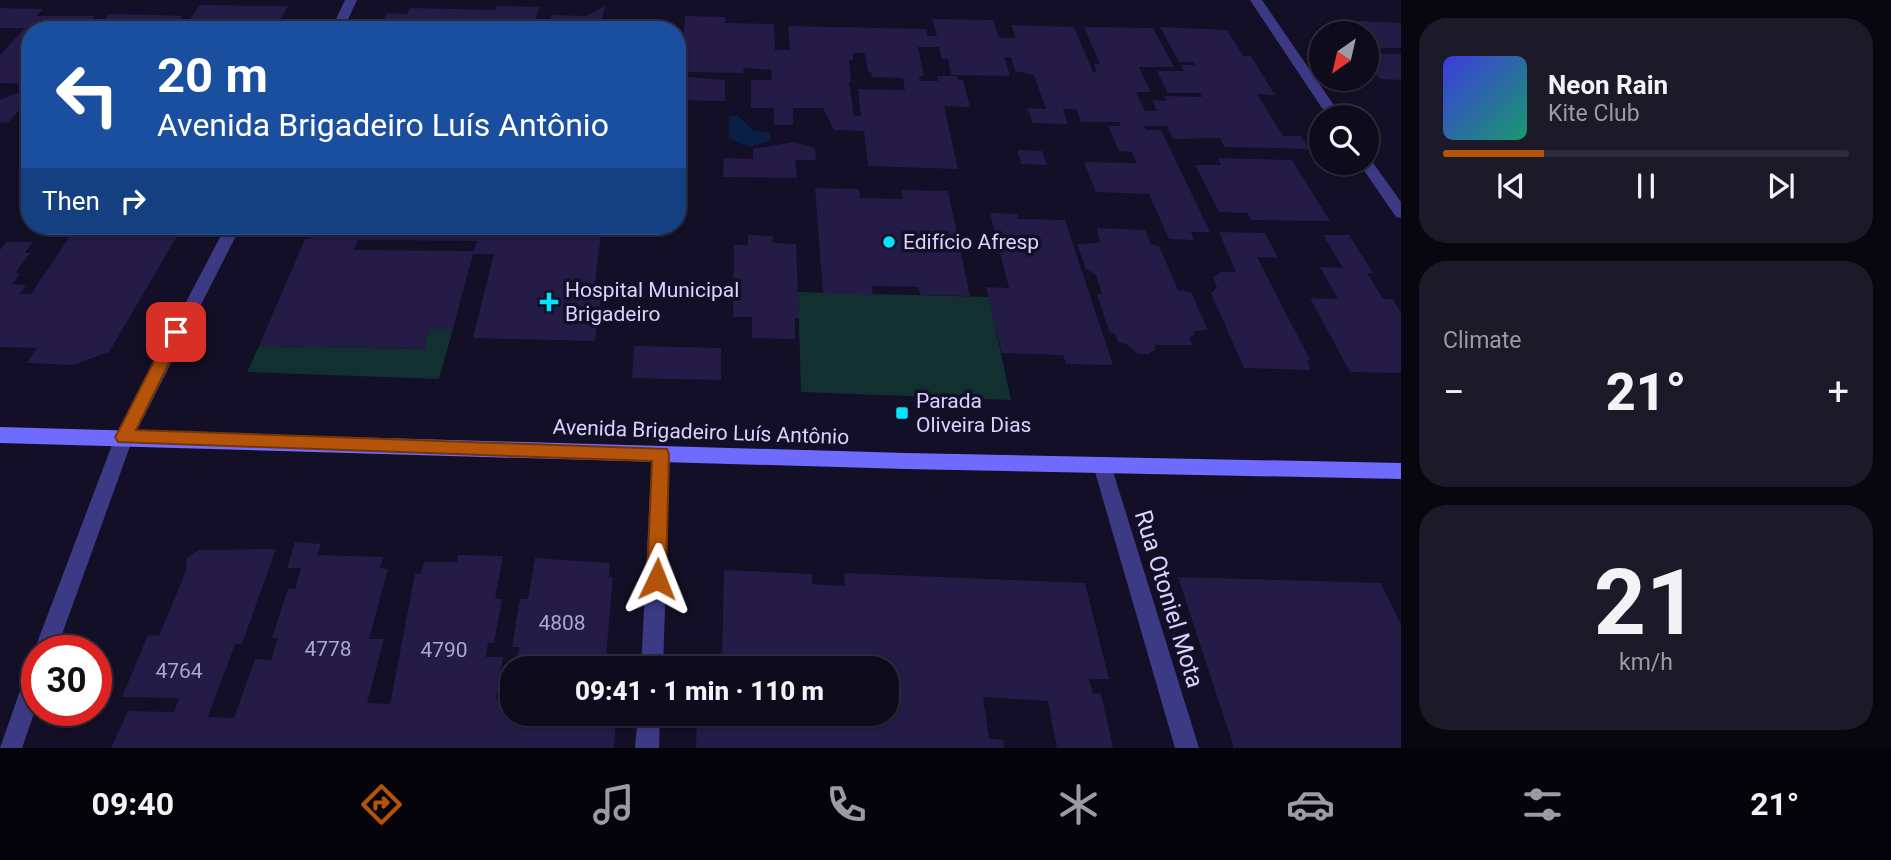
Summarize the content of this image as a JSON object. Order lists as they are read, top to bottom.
{
  "streets": {
    "main road": ["Avenida Brigadeiro Luís Antônio"],
    "street": ["Rua Otoniel Mota"]
  },
  "crossings": [
    ["Avenida Brigadeiro Luís Antônio", "Rua Otoniel Mota"]
  ],
  "places": {
    "other": ["Edifício Afresp"],
    "health": ["Hospital Municipal Brigadeiro"],
    "transit": ["Parada Oliveira Dias"]
  },
  "house_numbers": [
    "4808",
    "4778",
    "4790",
    "4764"
  ],
  "north": "bottom left",
  "page": {
    "turn": ["20 m", "Avenida Brigadeiro Luís Antônio"],
    "song": ["Neon Rain", "Kite Club"],
    "then": "Then",
    "tile": [
      "Climate",
      ["21", "km/h"]
    ],
    "heat": ["−", "21°", "+"],
    "limit": "30",
    "trip": "09:41 · 1 min · 110 m",
    "tabs": ["09:40", "21°"]
  }
}
